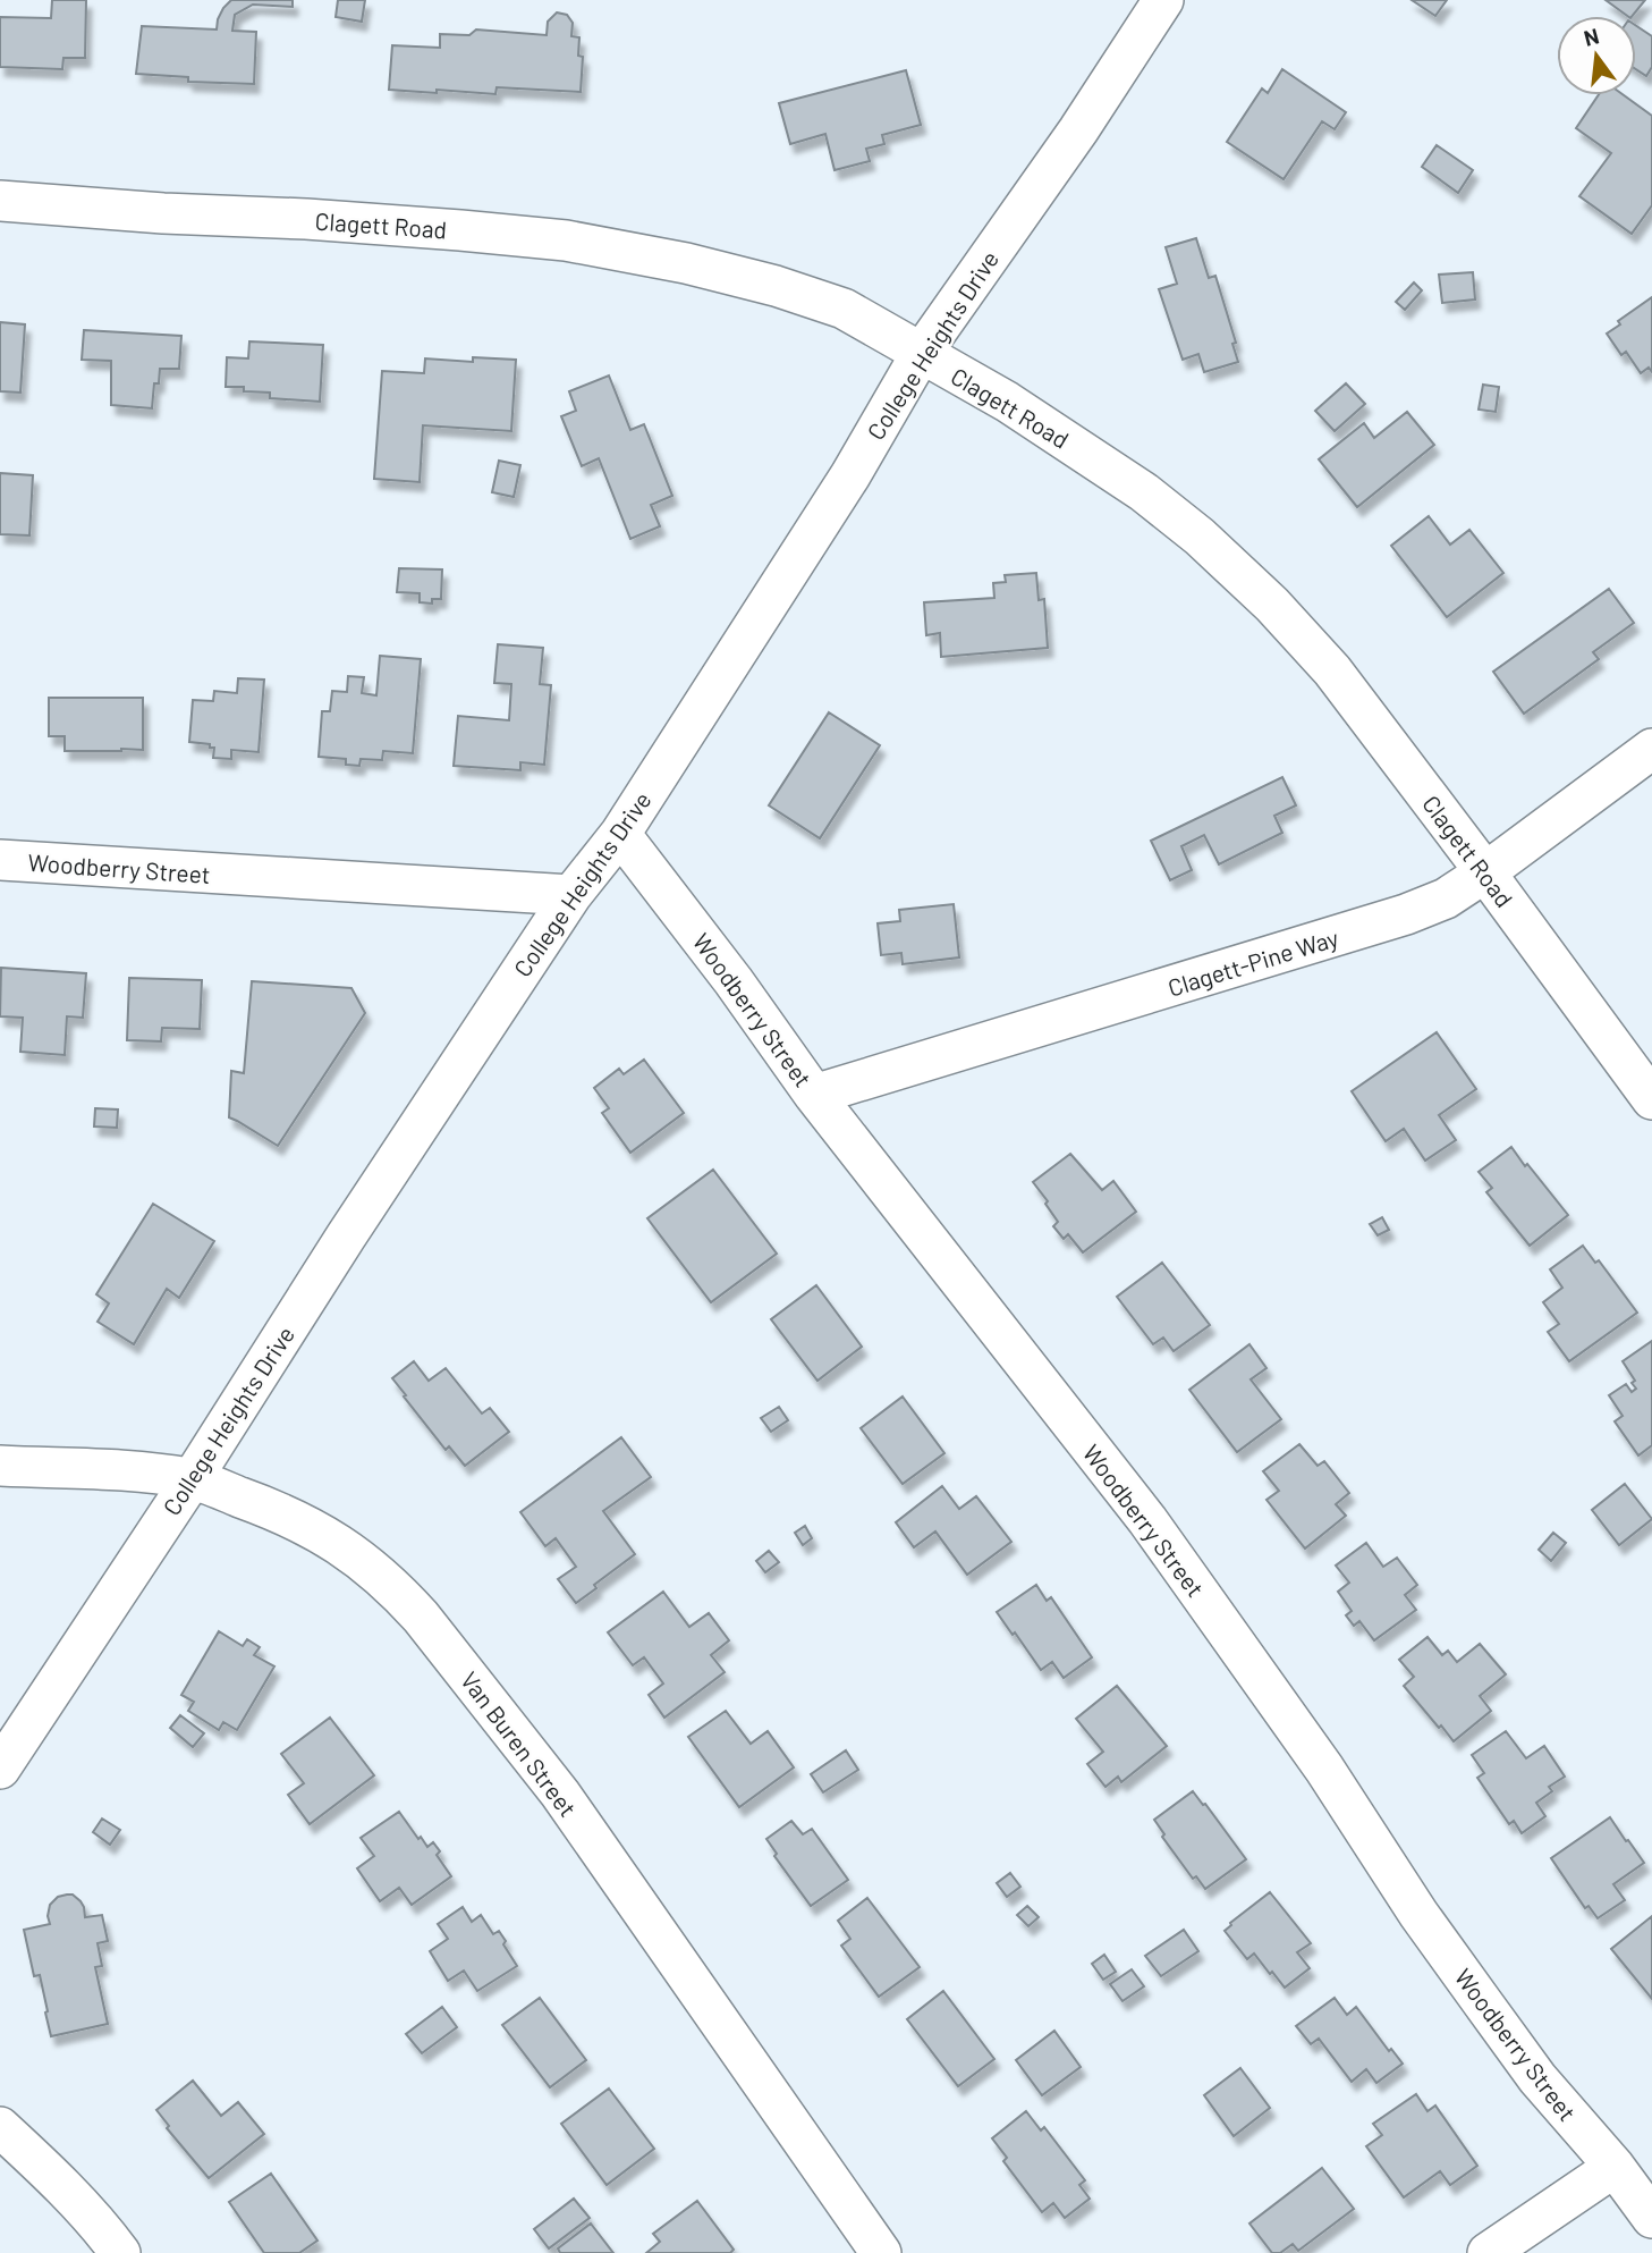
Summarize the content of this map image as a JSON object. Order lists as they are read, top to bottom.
{
  "streets": {
    "street": [
      "Clagett Road",
      "College Heights Drive",
      "Woodberry Street",
      "Clagett-Pine Way",
      "Van Buren Street"
    ]
  },
  "crossings": [
    ["Clagett Road", "College Heights Drive"],
    ["Clagett Road", "Clagett-Pine Way"],
    ["College Heights Drive", "Woodberry Street"],
    ["College Heights Drive", "Van Buren Street"],
    ["Woodberry Street", "Clagett-Pine Way"]
  ],
  "north": "top"
}
